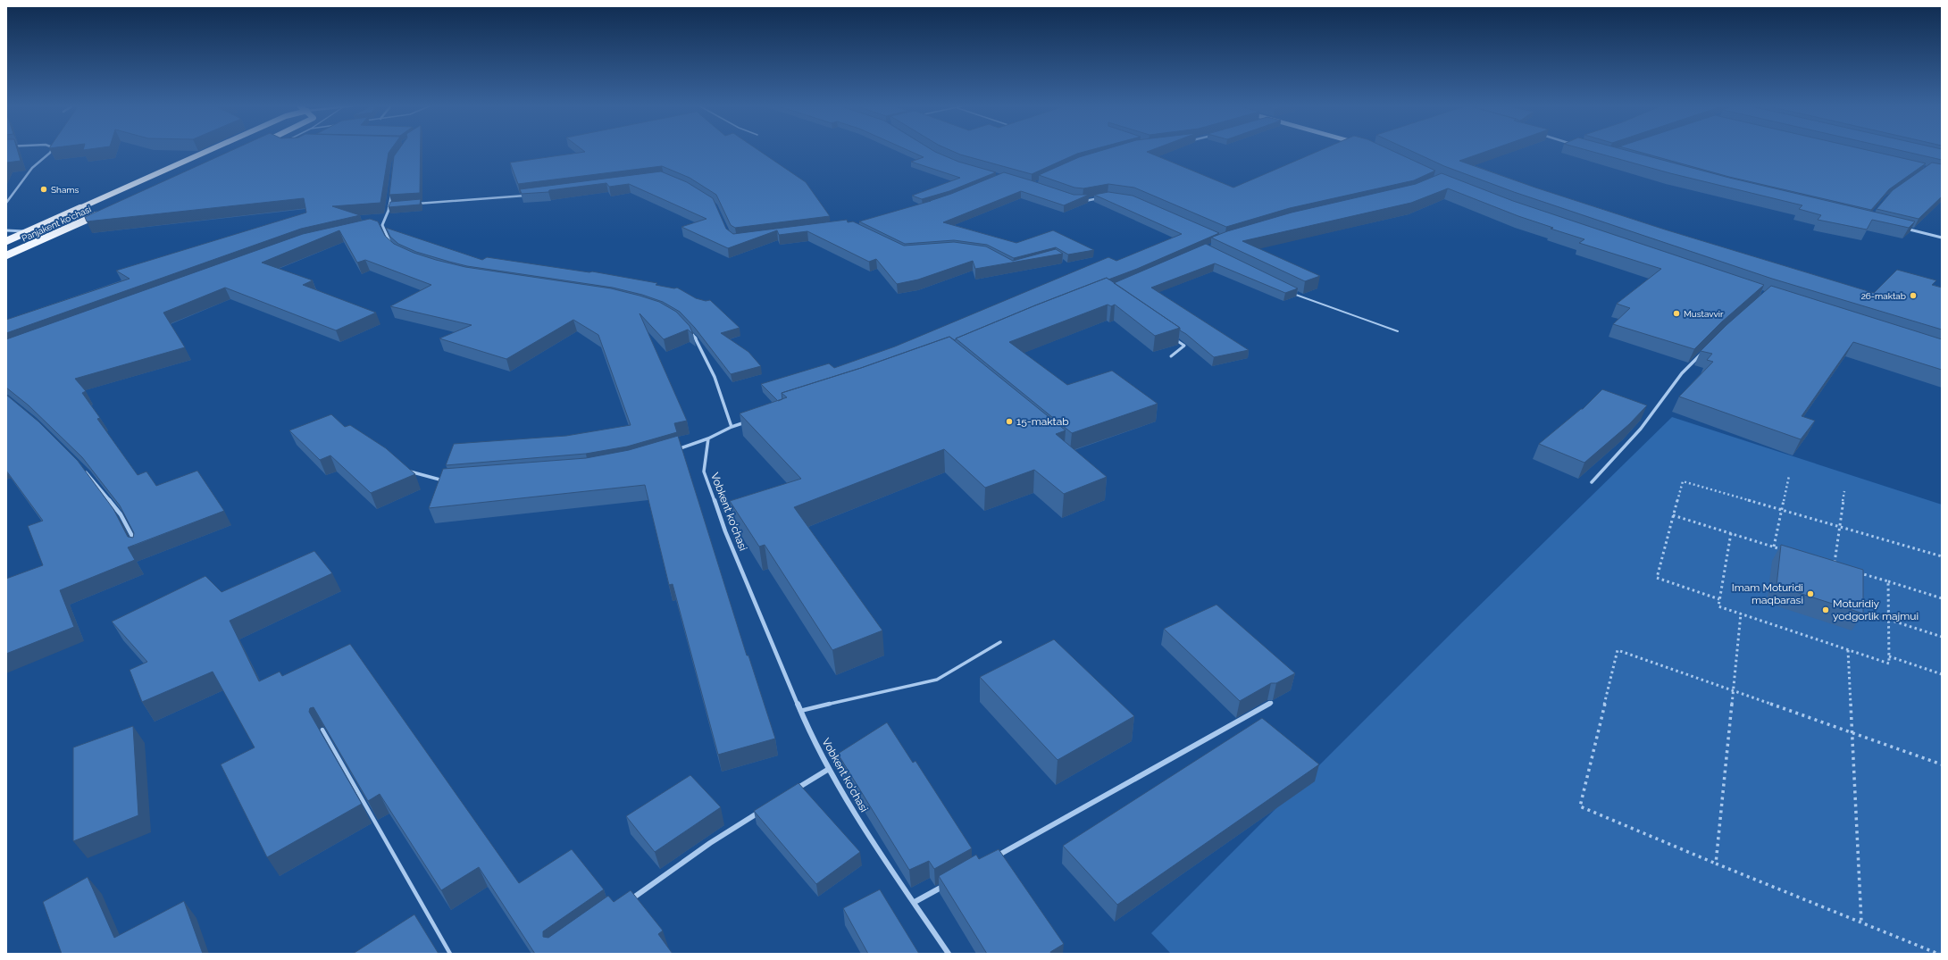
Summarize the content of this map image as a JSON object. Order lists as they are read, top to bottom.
{
  "streets": {
    "main road": ["Panjakent ko'chasi"],
    "street": ["Vobkent ko'chasi"]
  },
  "places": [
    "Shams",
    "26-maktab",
    "Mustavvir",
    "15-maktab",
    "Imam Moturidi maqbarasi",
    "Moturidiy yodgorlik majmui"
  ]
}
